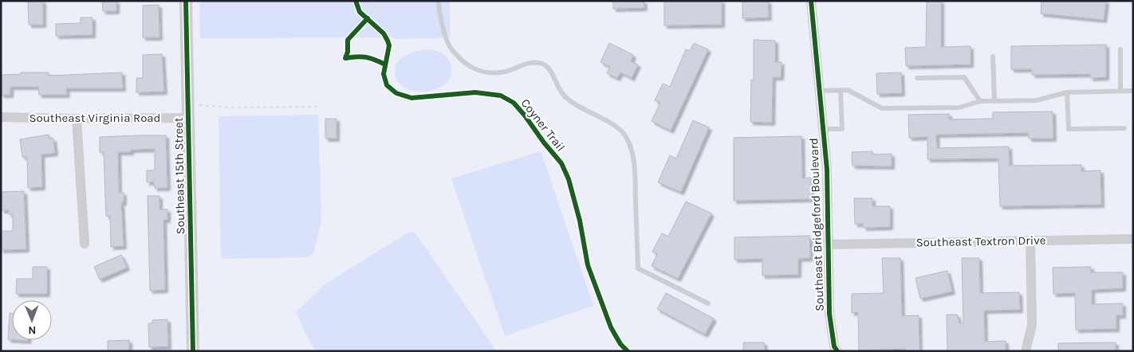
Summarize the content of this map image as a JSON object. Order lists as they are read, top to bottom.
{
  "streets": {
    "main road": ["Southeast 15th Street"],
    "street": ["Southeast Virginia Road", "Southeast Bridgeford Boulevard", "Southeast Textron Drive"],
    "cycle path": ["Coyner Trail"]
  },
  "crossings": [
    ["Southeast Virginia Road", "Southeast 15th Street"],
    ["Southeast Bridgeford Boulevard", "Southeast Textron Drive"]
  ],
  "north": "bottom"
}
